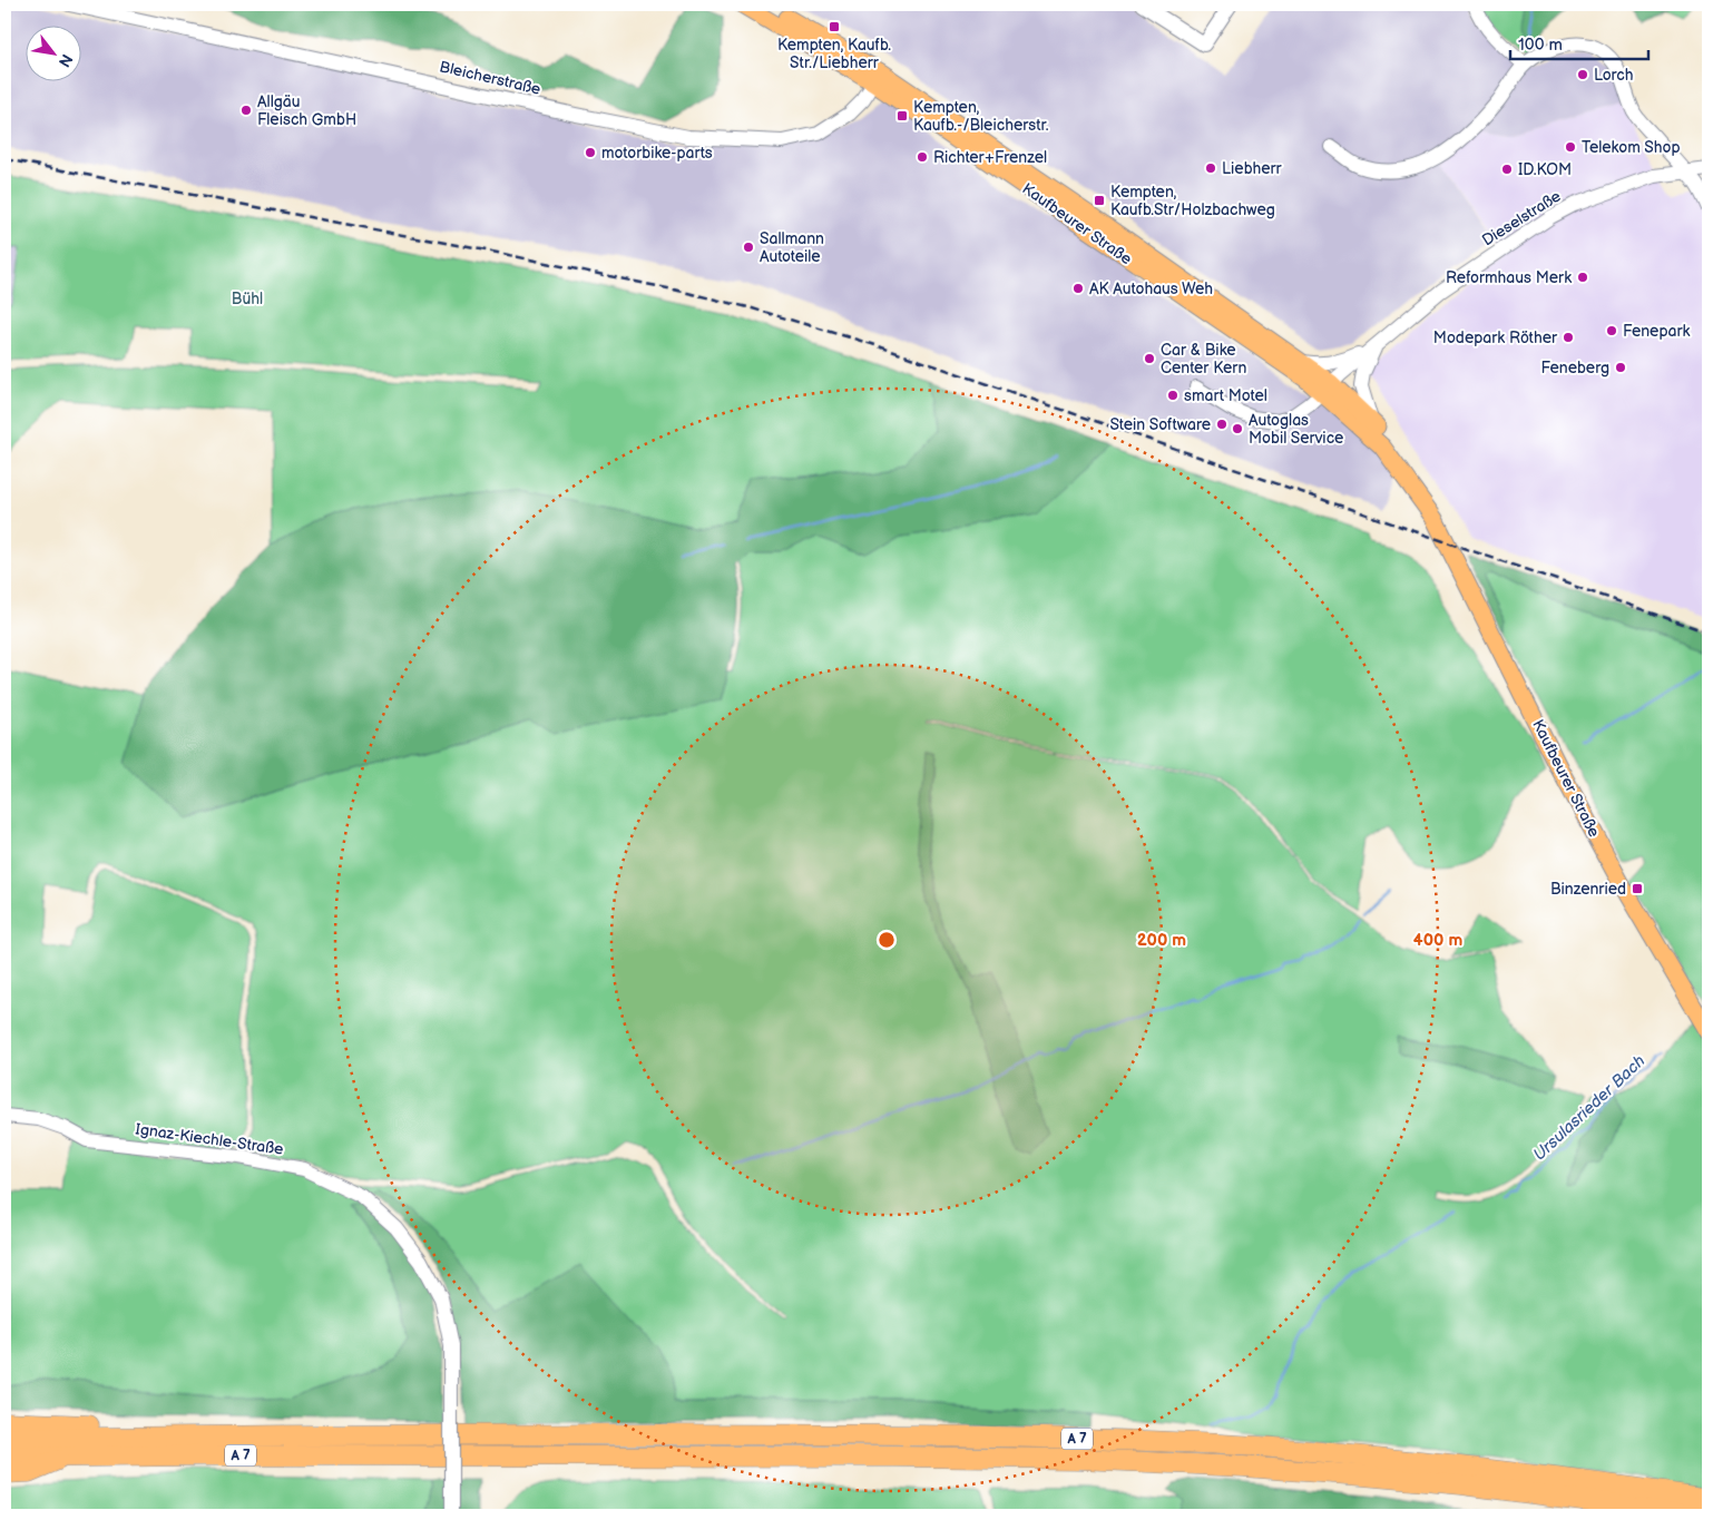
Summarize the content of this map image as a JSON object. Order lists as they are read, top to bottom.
{
  "streets": {
    "highway": ["A 7"],
    "main road": ["Kaufbeurer Straße"],
    "street": ["Bleicherstraße", "Dieselstraße", "Ignaz-Kiechle-Straße"]
  },
  "crossings": [
    ["Bleicherstraße", "Kaufbeurer Straße"],
    ["Dieselstraße", "Kaufbeurer Straße"]
  ],
  "water": ["Ursulasrieder Bach"],
  "parks": ["Bühl"],
  "places": {
    "transit": [
      "Kempten, Kaufb. Str./Liebherr",
      "Kempten, Kaufb.-/Bleicherstr.",
      "Kempten, Kaufb.Str/Holzbachweg",
      "Binzenried"
    ],
    "other": [
      "Lorch",
      "Allgäu Fleisch GmbH",
      "Telekom Shop",
      "motorbike-parts",
      "Richter+Frenzel",
      "Liebherr",
      "ID.KOM",
      "Sallmann Autoteile",
      "Reformhaus Merk",
      "AK Autohaus Weh",
      "Fenepark",
      "Modepark Röther",
      "Car & Bike Center Kern",
      "Feneberg",
      "smart Motel",
      "Stein Software",
      "Autoglas Mobil Service"
    ]
  },
  "scale_bar": "100 m",
  "north": "bottom right",
  "rings": ["200 m", "400 m"]
}
